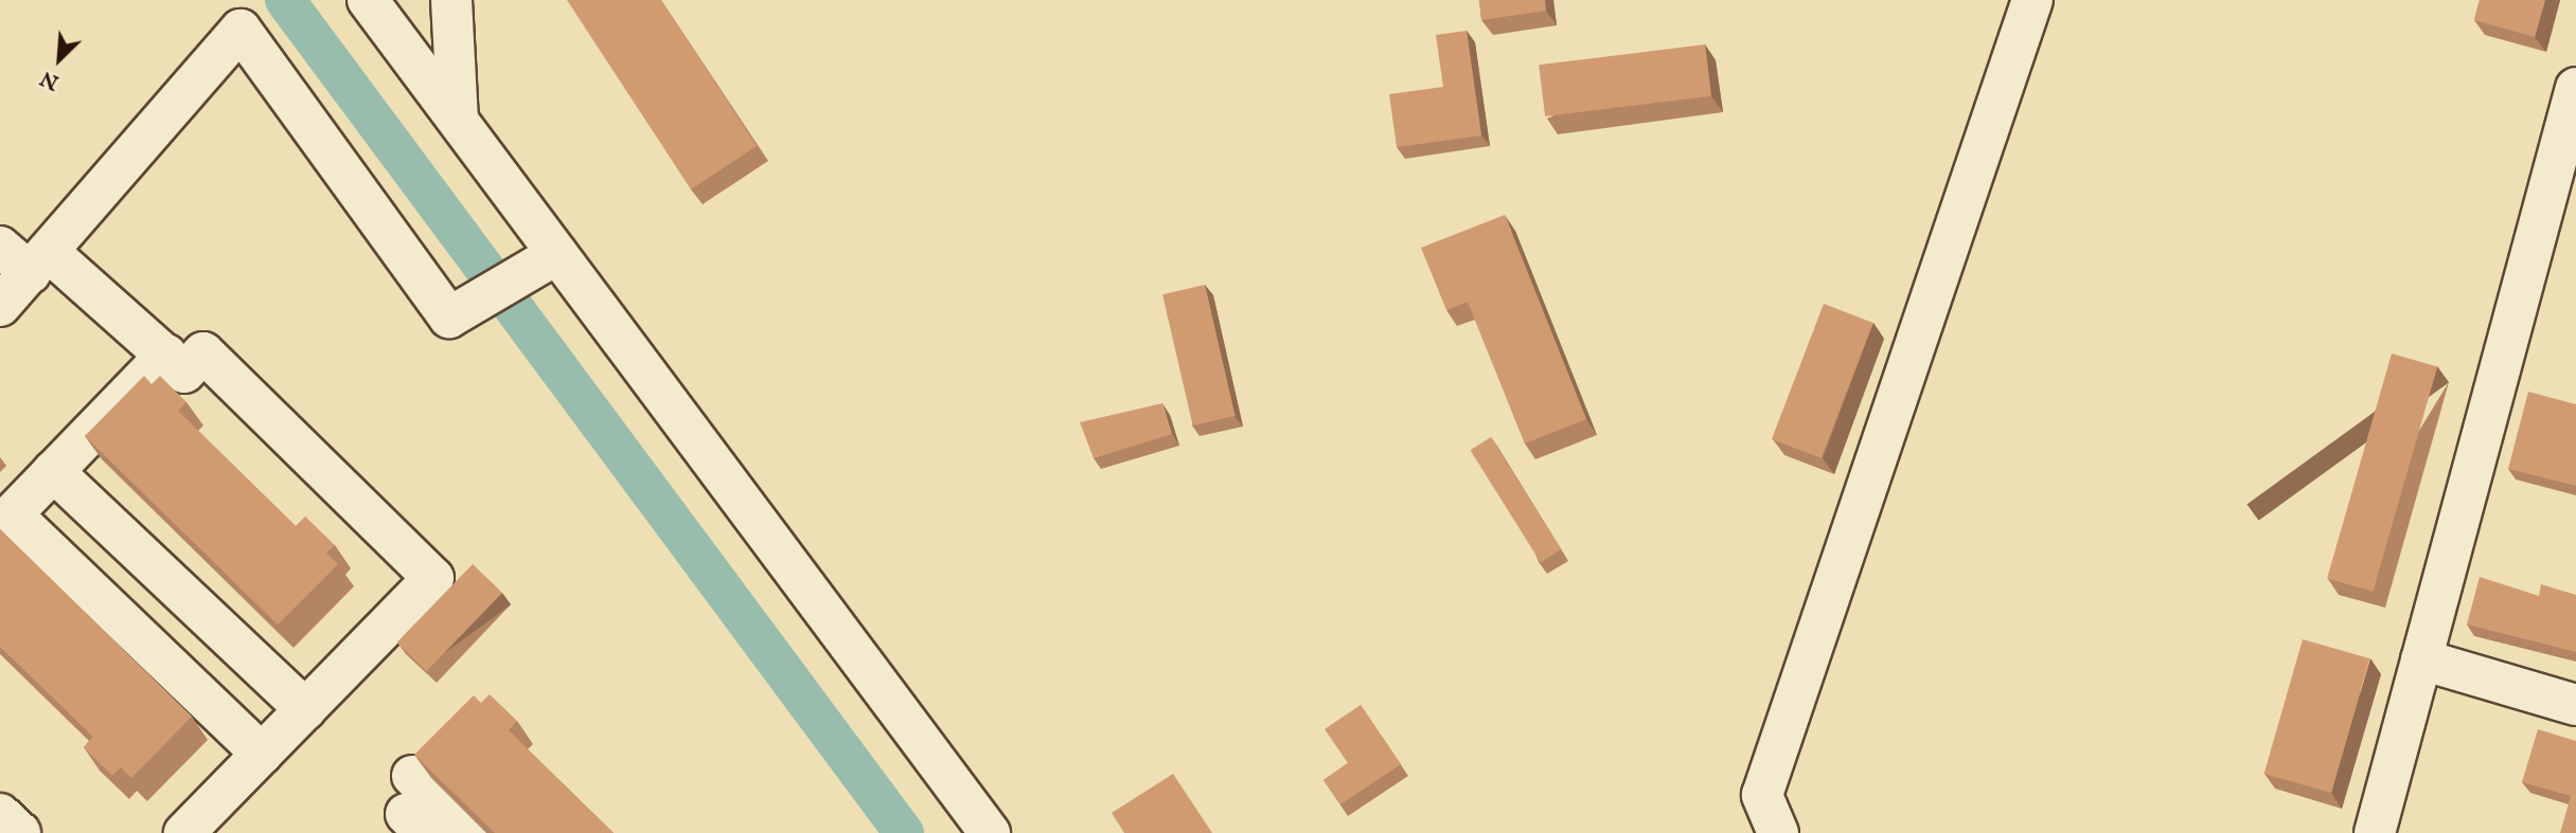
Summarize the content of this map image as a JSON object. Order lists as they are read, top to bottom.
{
  "north": "bottom left"
}
